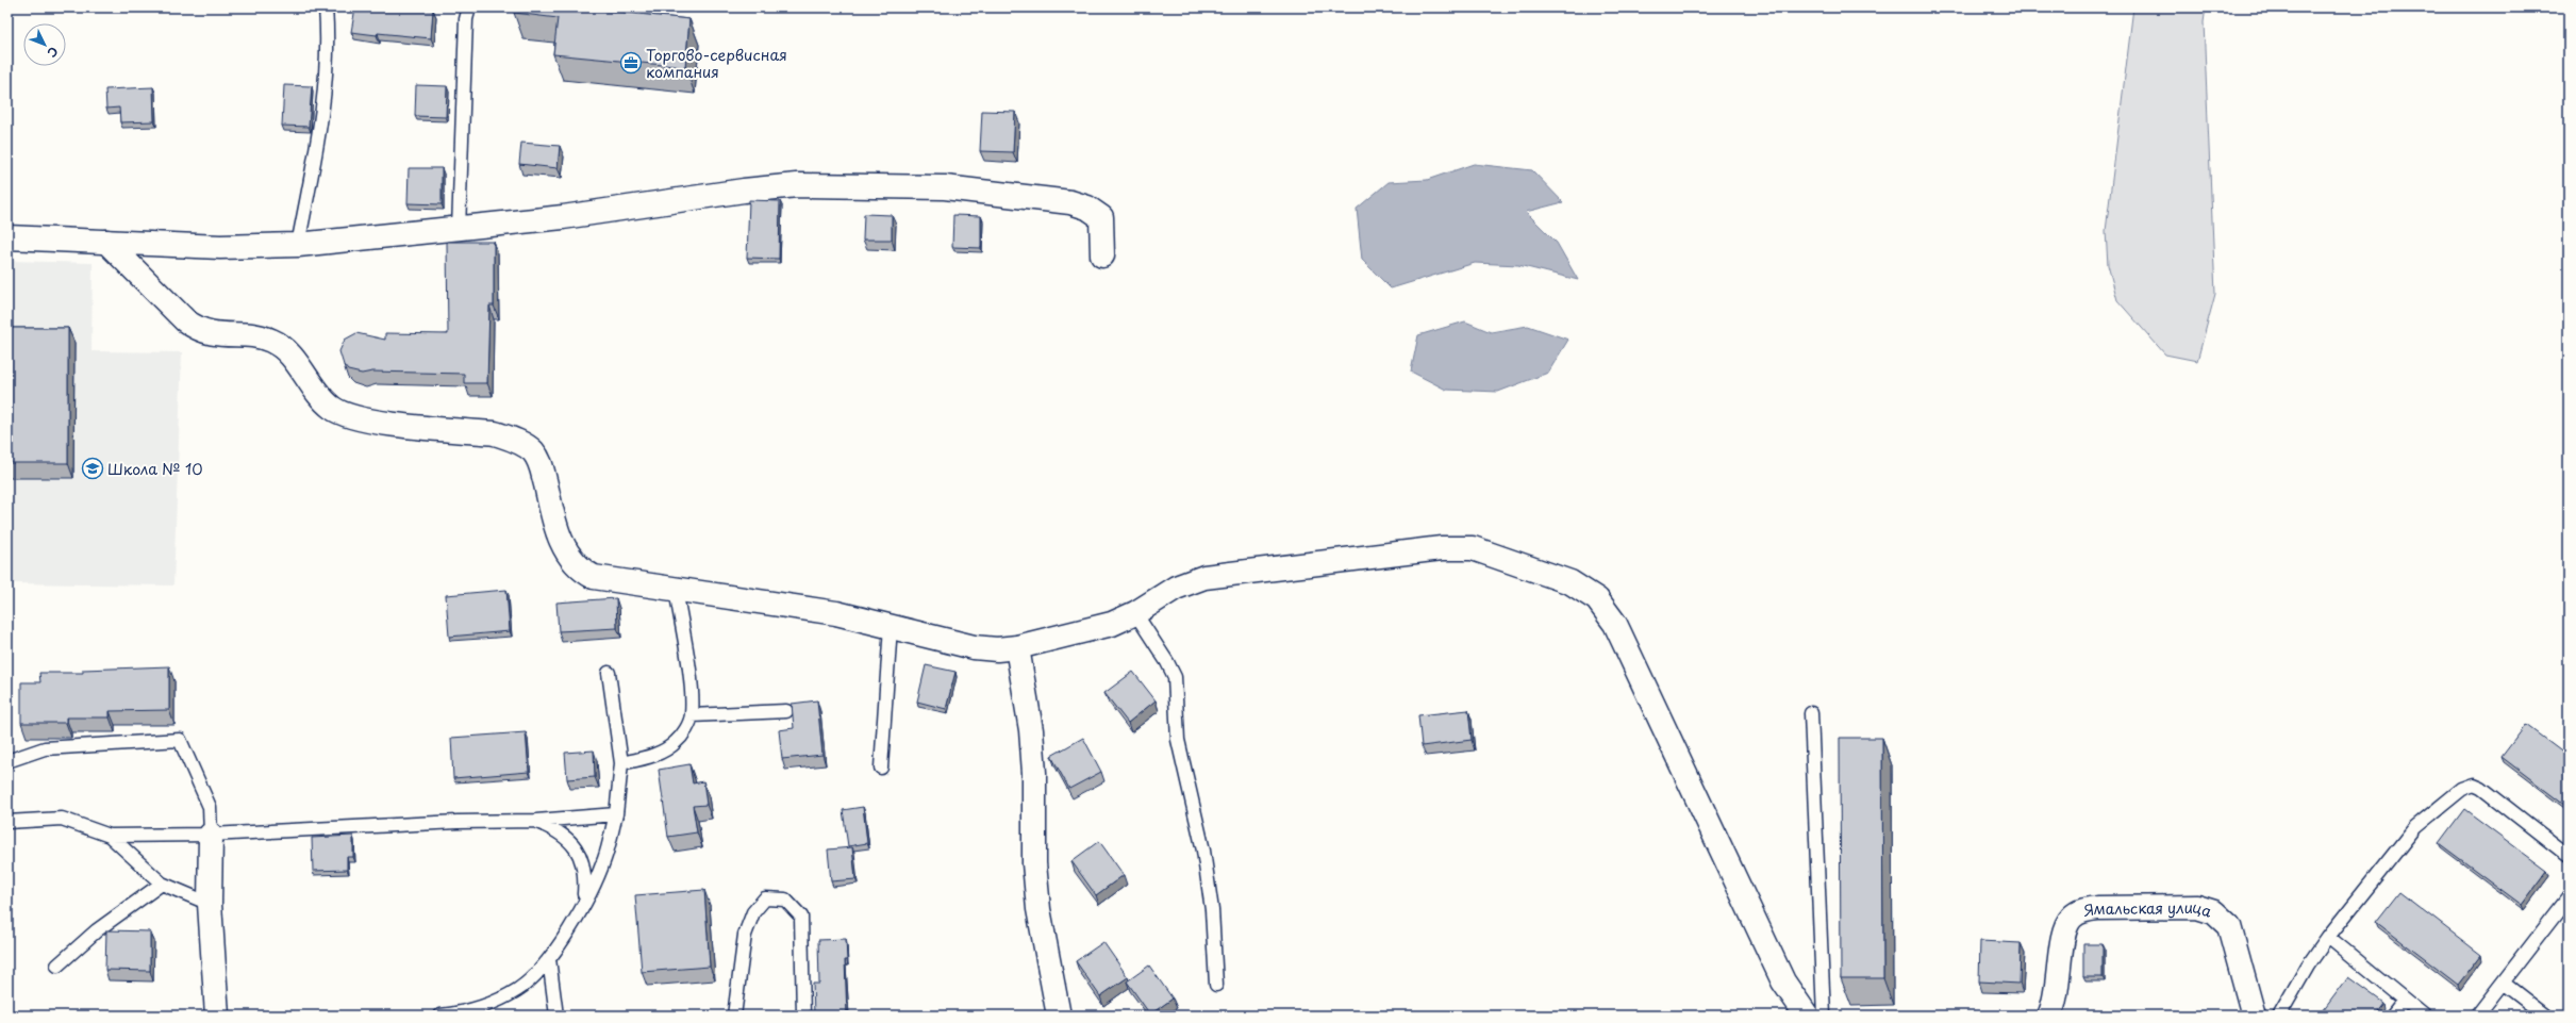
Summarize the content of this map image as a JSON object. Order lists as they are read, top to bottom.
{
  "streets": {
    "street": ["Ямальская улица"]
  },
  "places": {
    "office": ["Торгово-сервисная компания"],
    "school or university": ["Школа № 10"]
  },
  "north": "bottom right"
}
